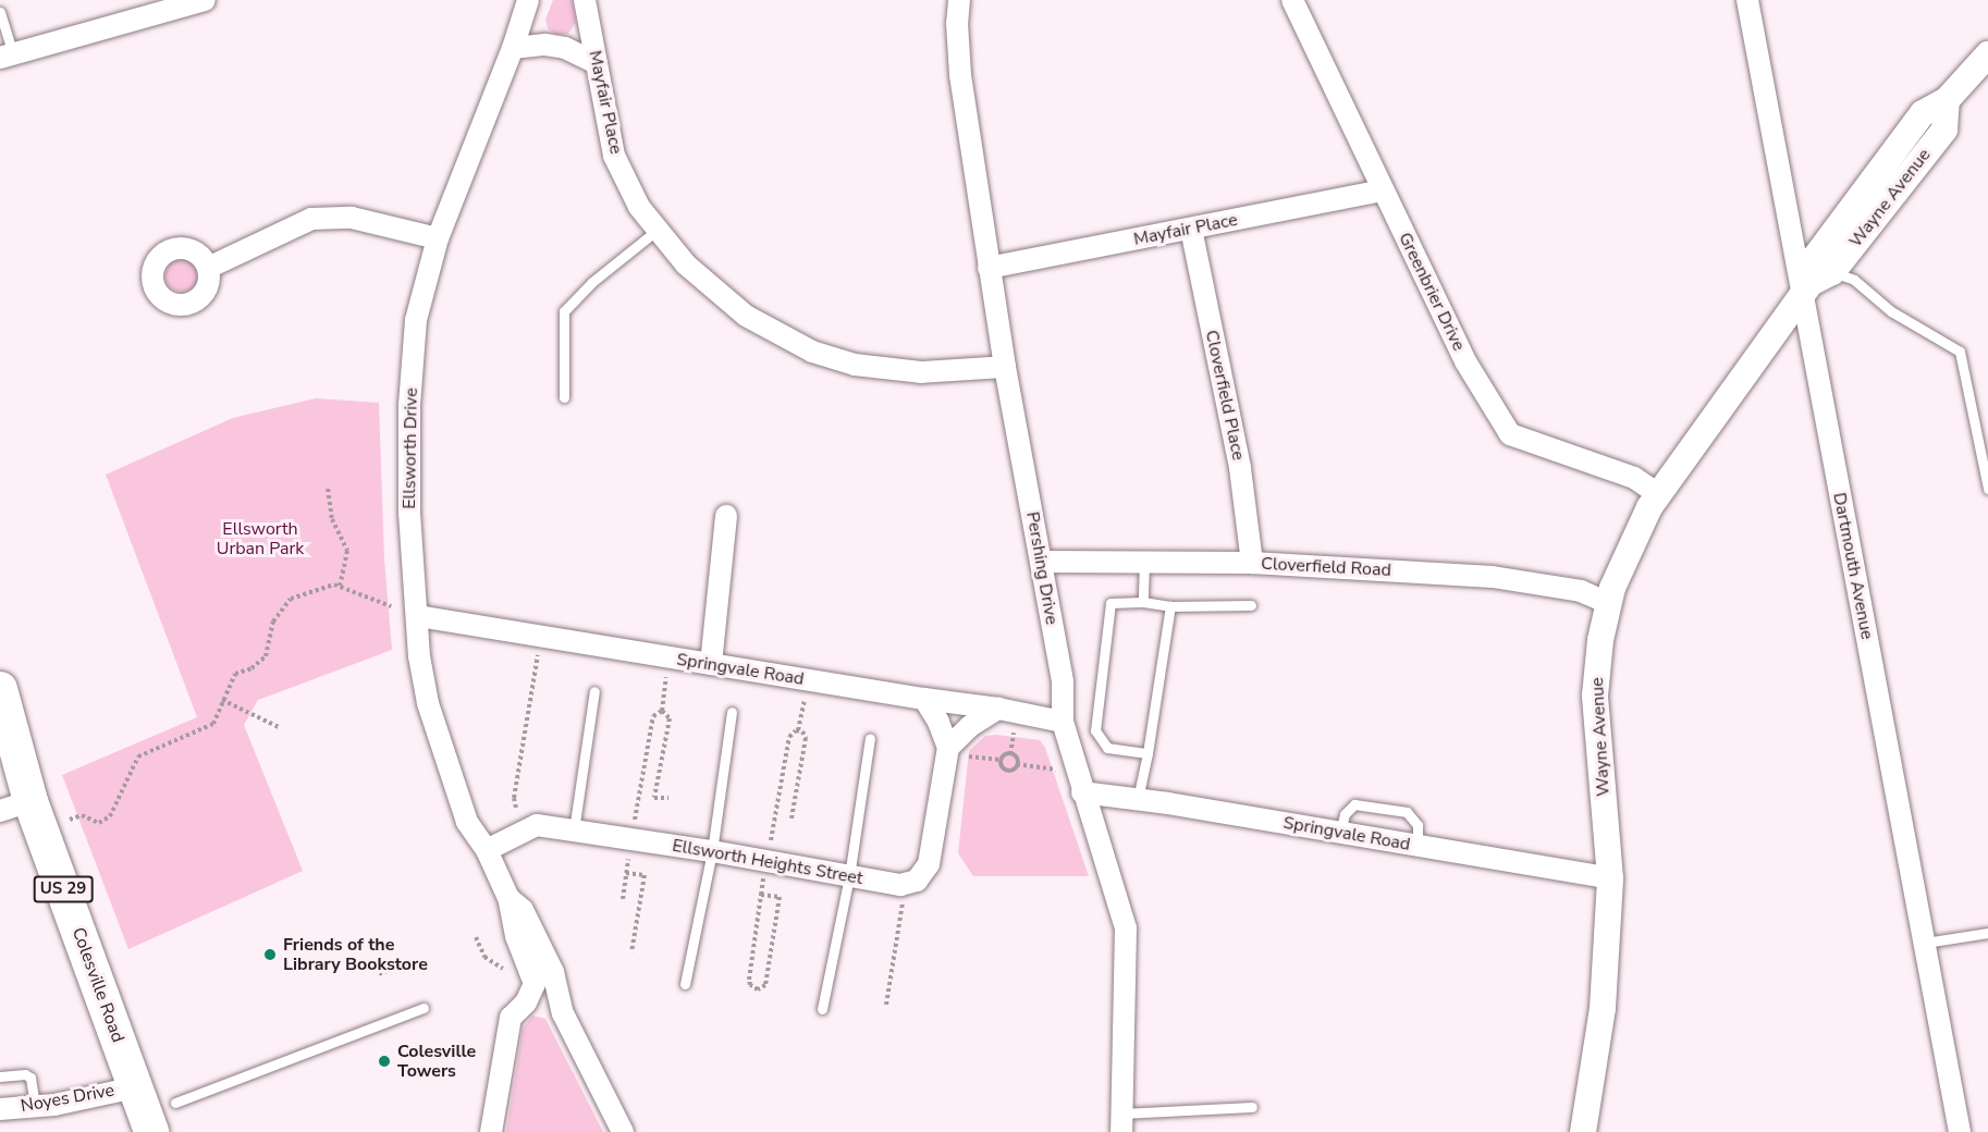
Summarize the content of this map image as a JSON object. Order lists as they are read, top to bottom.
{
  "streets": {
    "highway": ["US 29", "Colesville Road"],
    "street": [
      "Mayfair Place",
      "Wayne Avenue",
      "Greenbrier Drive",
      "Cloverfield Place",
      "Ellsworth Drive",
      "Dartmouth Avenue",
      "Cloverfield Road",
      "Pershing Drive",
      "Springvale Road",
      "Ellsworth Heights Street",
      "Noyes Drive"
    ]
  },
  "crossings": [
    ["Mayfair Place", "Greenbrier Drive"],
    ["Mayfair Place", "Cloverfield Place"],
    ["Mayfair Place", "Pershing Drive"],
    ["Wayne Avenue", "Greenbrier Drive"],
    ["Wayne Avenue", "Dartmouth Avenue"],
    ["Wayne Avenue", "Cloverfield Road"],
    ["Wayne Avenue", "Springvale Road"],
    ["Cloverfield Place", "Cloverfield Road"],
    ["Ellsworth Drive", "Springvale Road"],
    ["Ellsworth Drive", "Ellsworth Heights Street"],
    ["Cloverfield Road", "Pershing Drive"],
    ["Pershing Drive", "Springvale Road"],
    ["Colesville Road", "Noyes Drive"]
  ],
  "parks": ["Ellsworth Urban Park"],
  "places": ["Friends of the Library Bookstore", "Colesville Towers"]
}
